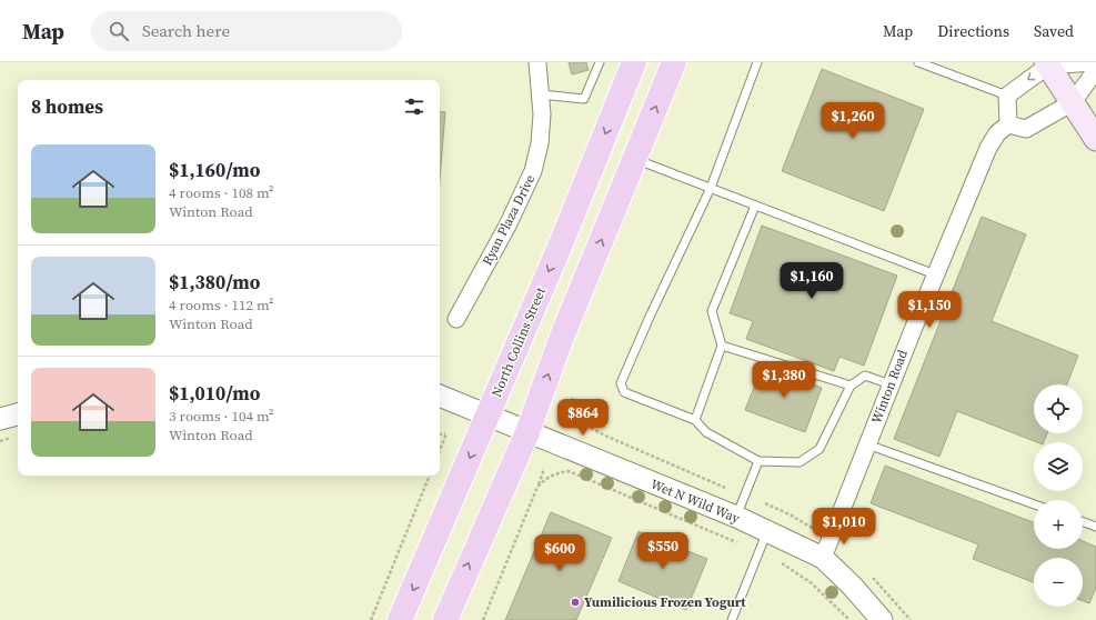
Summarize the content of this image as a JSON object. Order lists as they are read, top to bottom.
{
  "streets": {
    "main road": ["North Collins Street"],
    "street": ["Ryan Plaza Drive", "Winton Road", "Wet N Wild Way"]
  },
  "crossings": [
    ["North Collins Street", "Wet N Wild Way"],
    ["Winton Road", "Wet N Wild Way"]
  ],
  "places": ["Yumilicious Frozen Yogurt"],
  "page": {
    "header": "Map",
    "search": "Search here",
    "nav": ["Map", "Directions", "Saved"],
    "heading": "8 homes",
    "price": [
      "$1,260",
      "$1,160",
      "$1,150",
      "$1,380",
      "$864",
      "$1,010",
      "$550",
      "$600"
    ],
    "list": [
      {
        "name": "$1,160/mo",
        "note": "4 rooms · 108 m² · Winton Road"
      },
      {
        "name": "$1,380/mo",
        "note": "4 rooms · 112 m² · Winton Road"
      },
      {
        "name": "$1,010/mo",
        "note": "3 rooms · 104 m² · Winton Road"
      }
    ],
    "map_buttons": ["+", "−"]
  }
}
